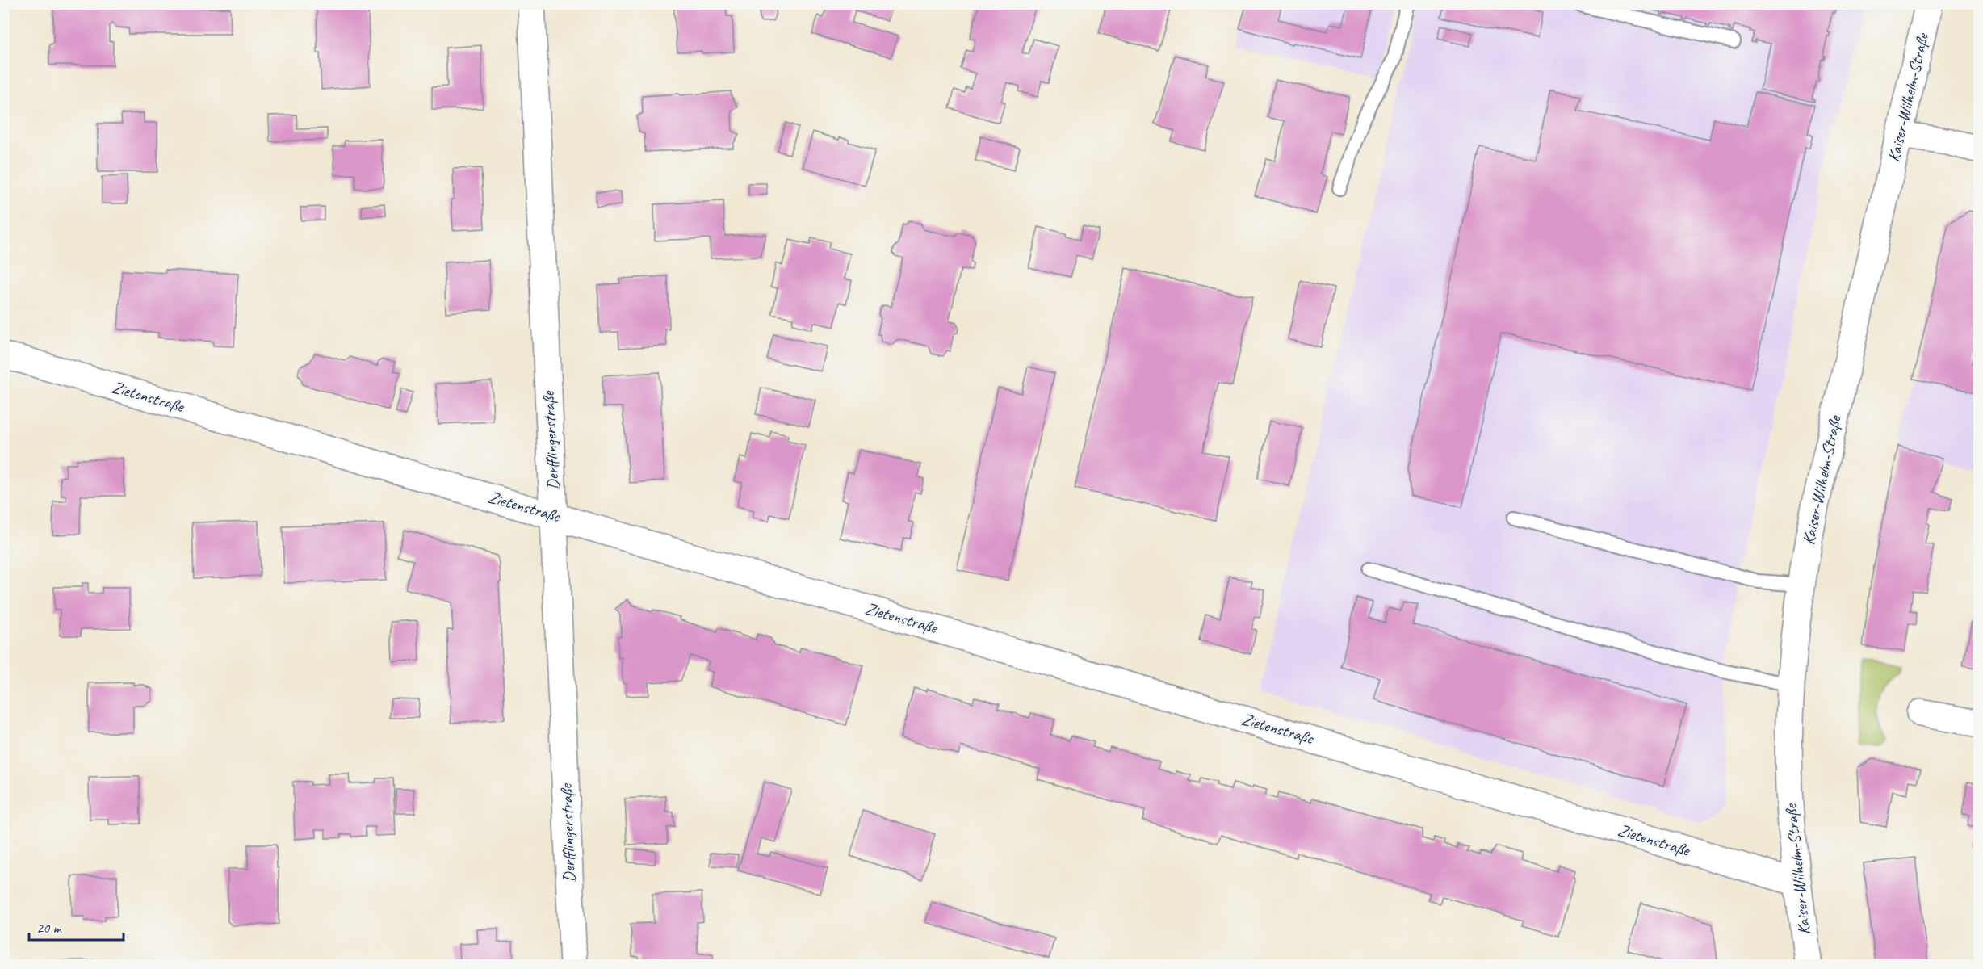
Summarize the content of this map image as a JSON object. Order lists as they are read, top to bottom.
{
  "streets": {
    "street": ["Kaiser-Wilhelm-Straße", "Zietenstraße", "Derfflingerstraße"]
  },
  "crossings": [
    ["Kaiser-Wilhelm-Straße", "Zietenstraße"],
    ["Zietenstraße", "Derfflingerstraße"]
  ],
  "scale_bar": "20 m"
}
